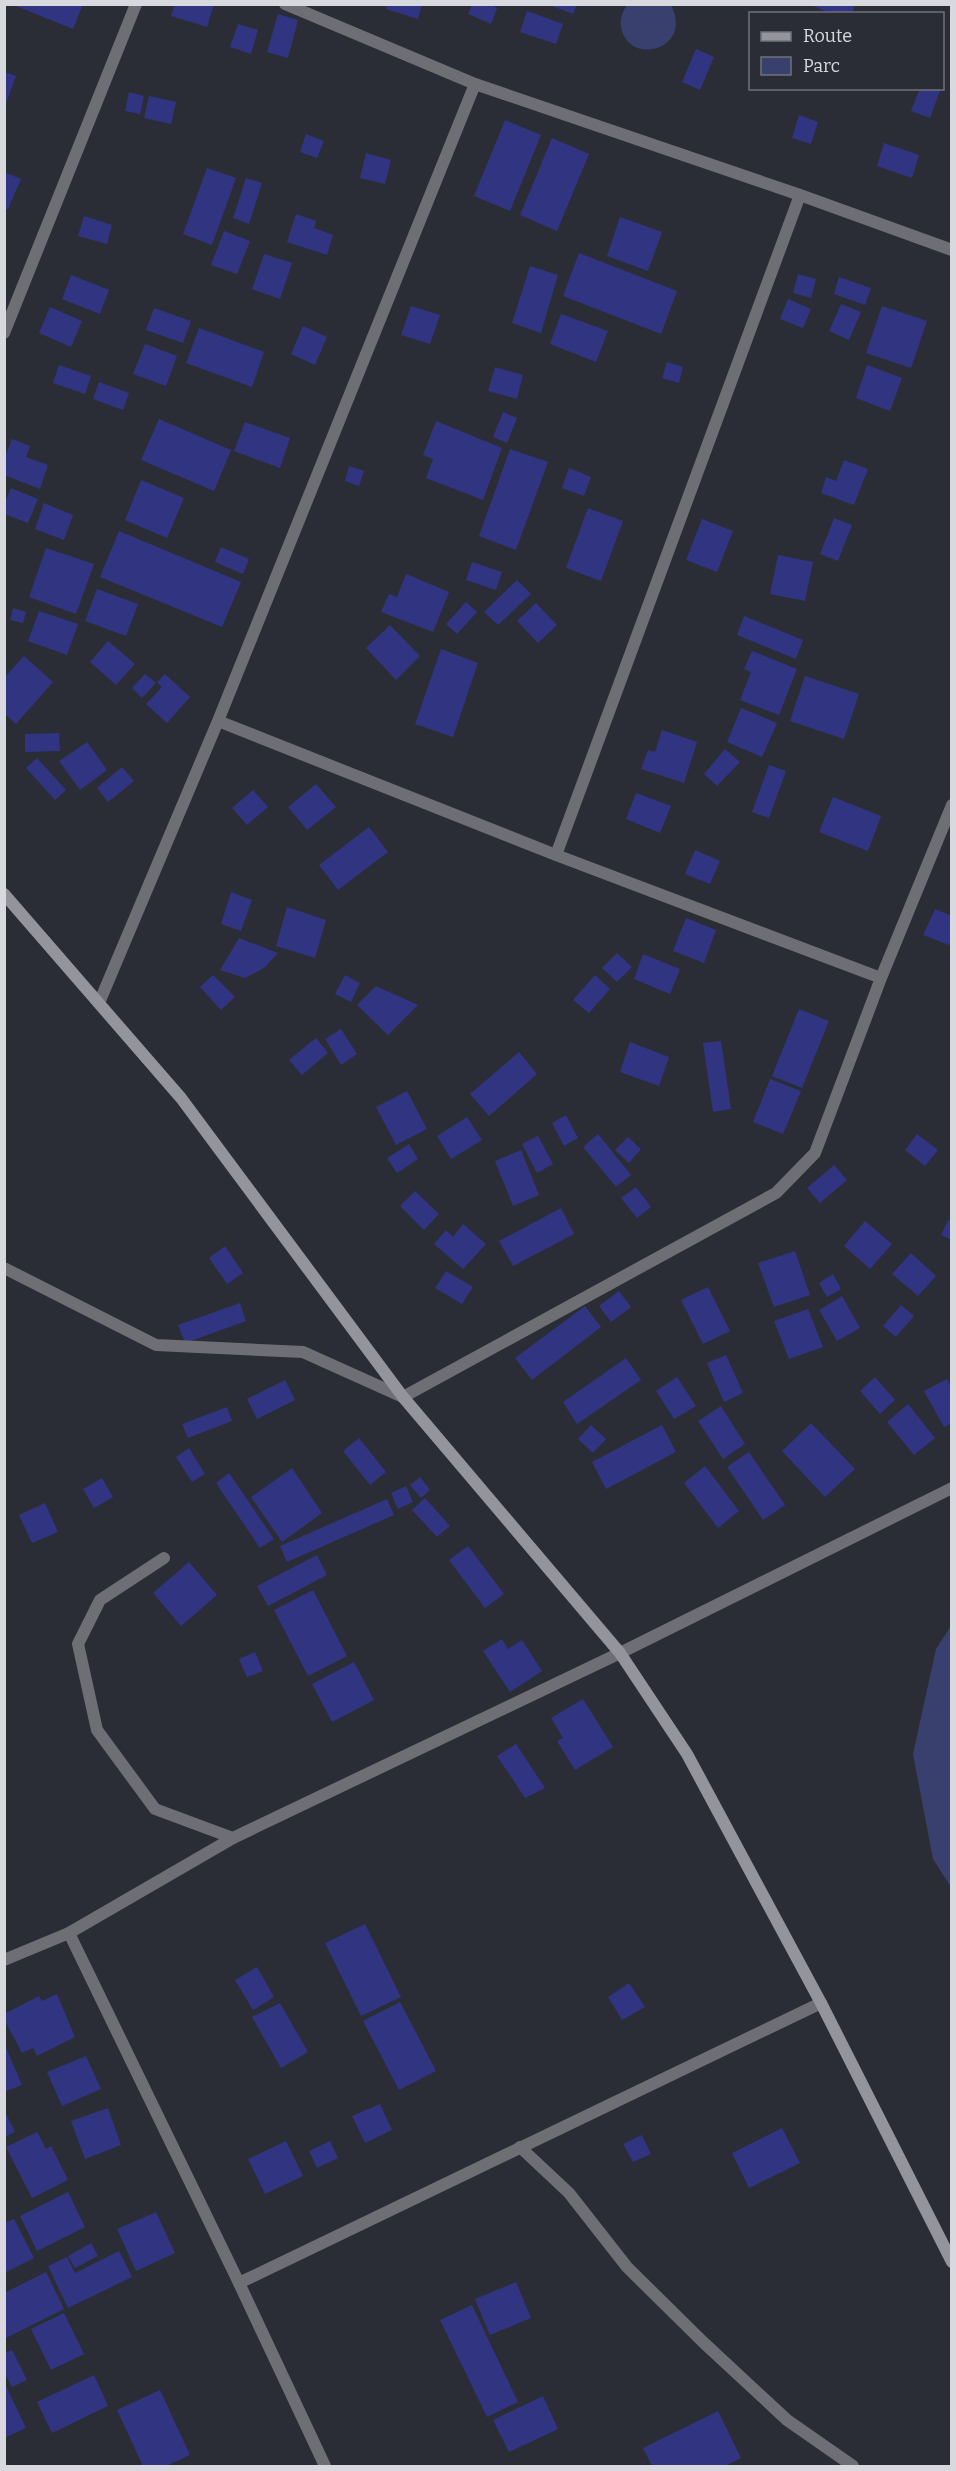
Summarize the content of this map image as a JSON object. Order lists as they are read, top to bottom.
{
  "legend": ["Route", "Parc"]
}
